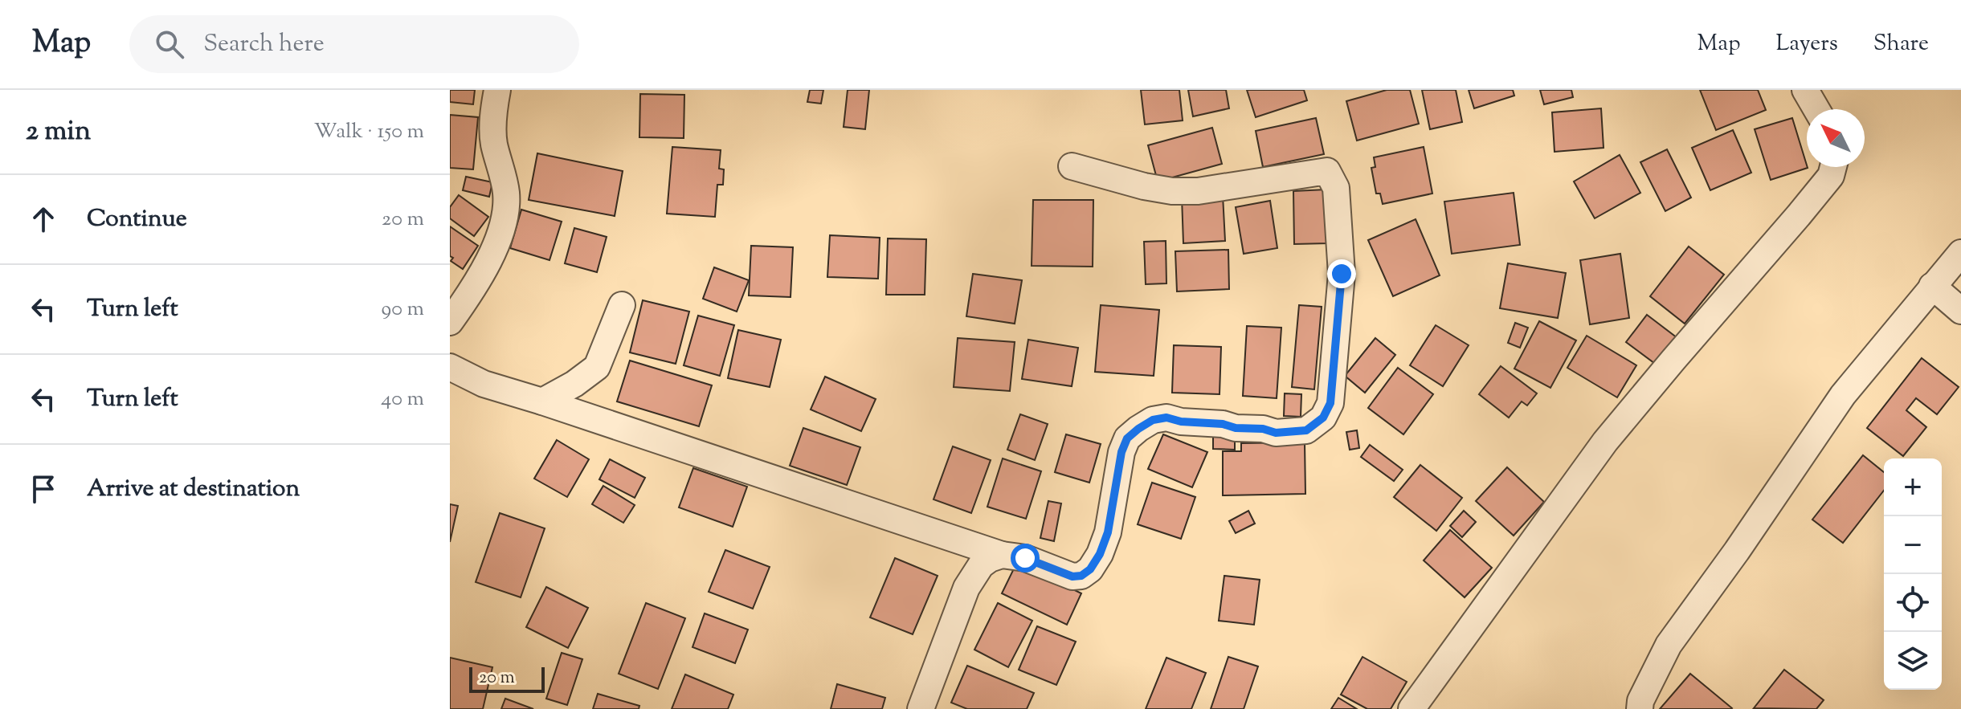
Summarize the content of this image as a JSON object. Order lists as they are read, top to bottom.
{
  "scale_bar": "20 m",
  "north": "top left",
  "page": {
    "header": "Map",
    "search": "Search here",
    "nav": ["Map", "Layers", "Share"],
    "heading": ["2 min", "Walk · 150 m"],
    "list": [
      ["Continue", "20 m"],
      ["Turn left", "90 m"],
      ["Turn left", "40 m"],
      "Arrive at destination"
    ],
    "map_buttons": ["+", "−"],
    "scale": "20 m"
  }
}
